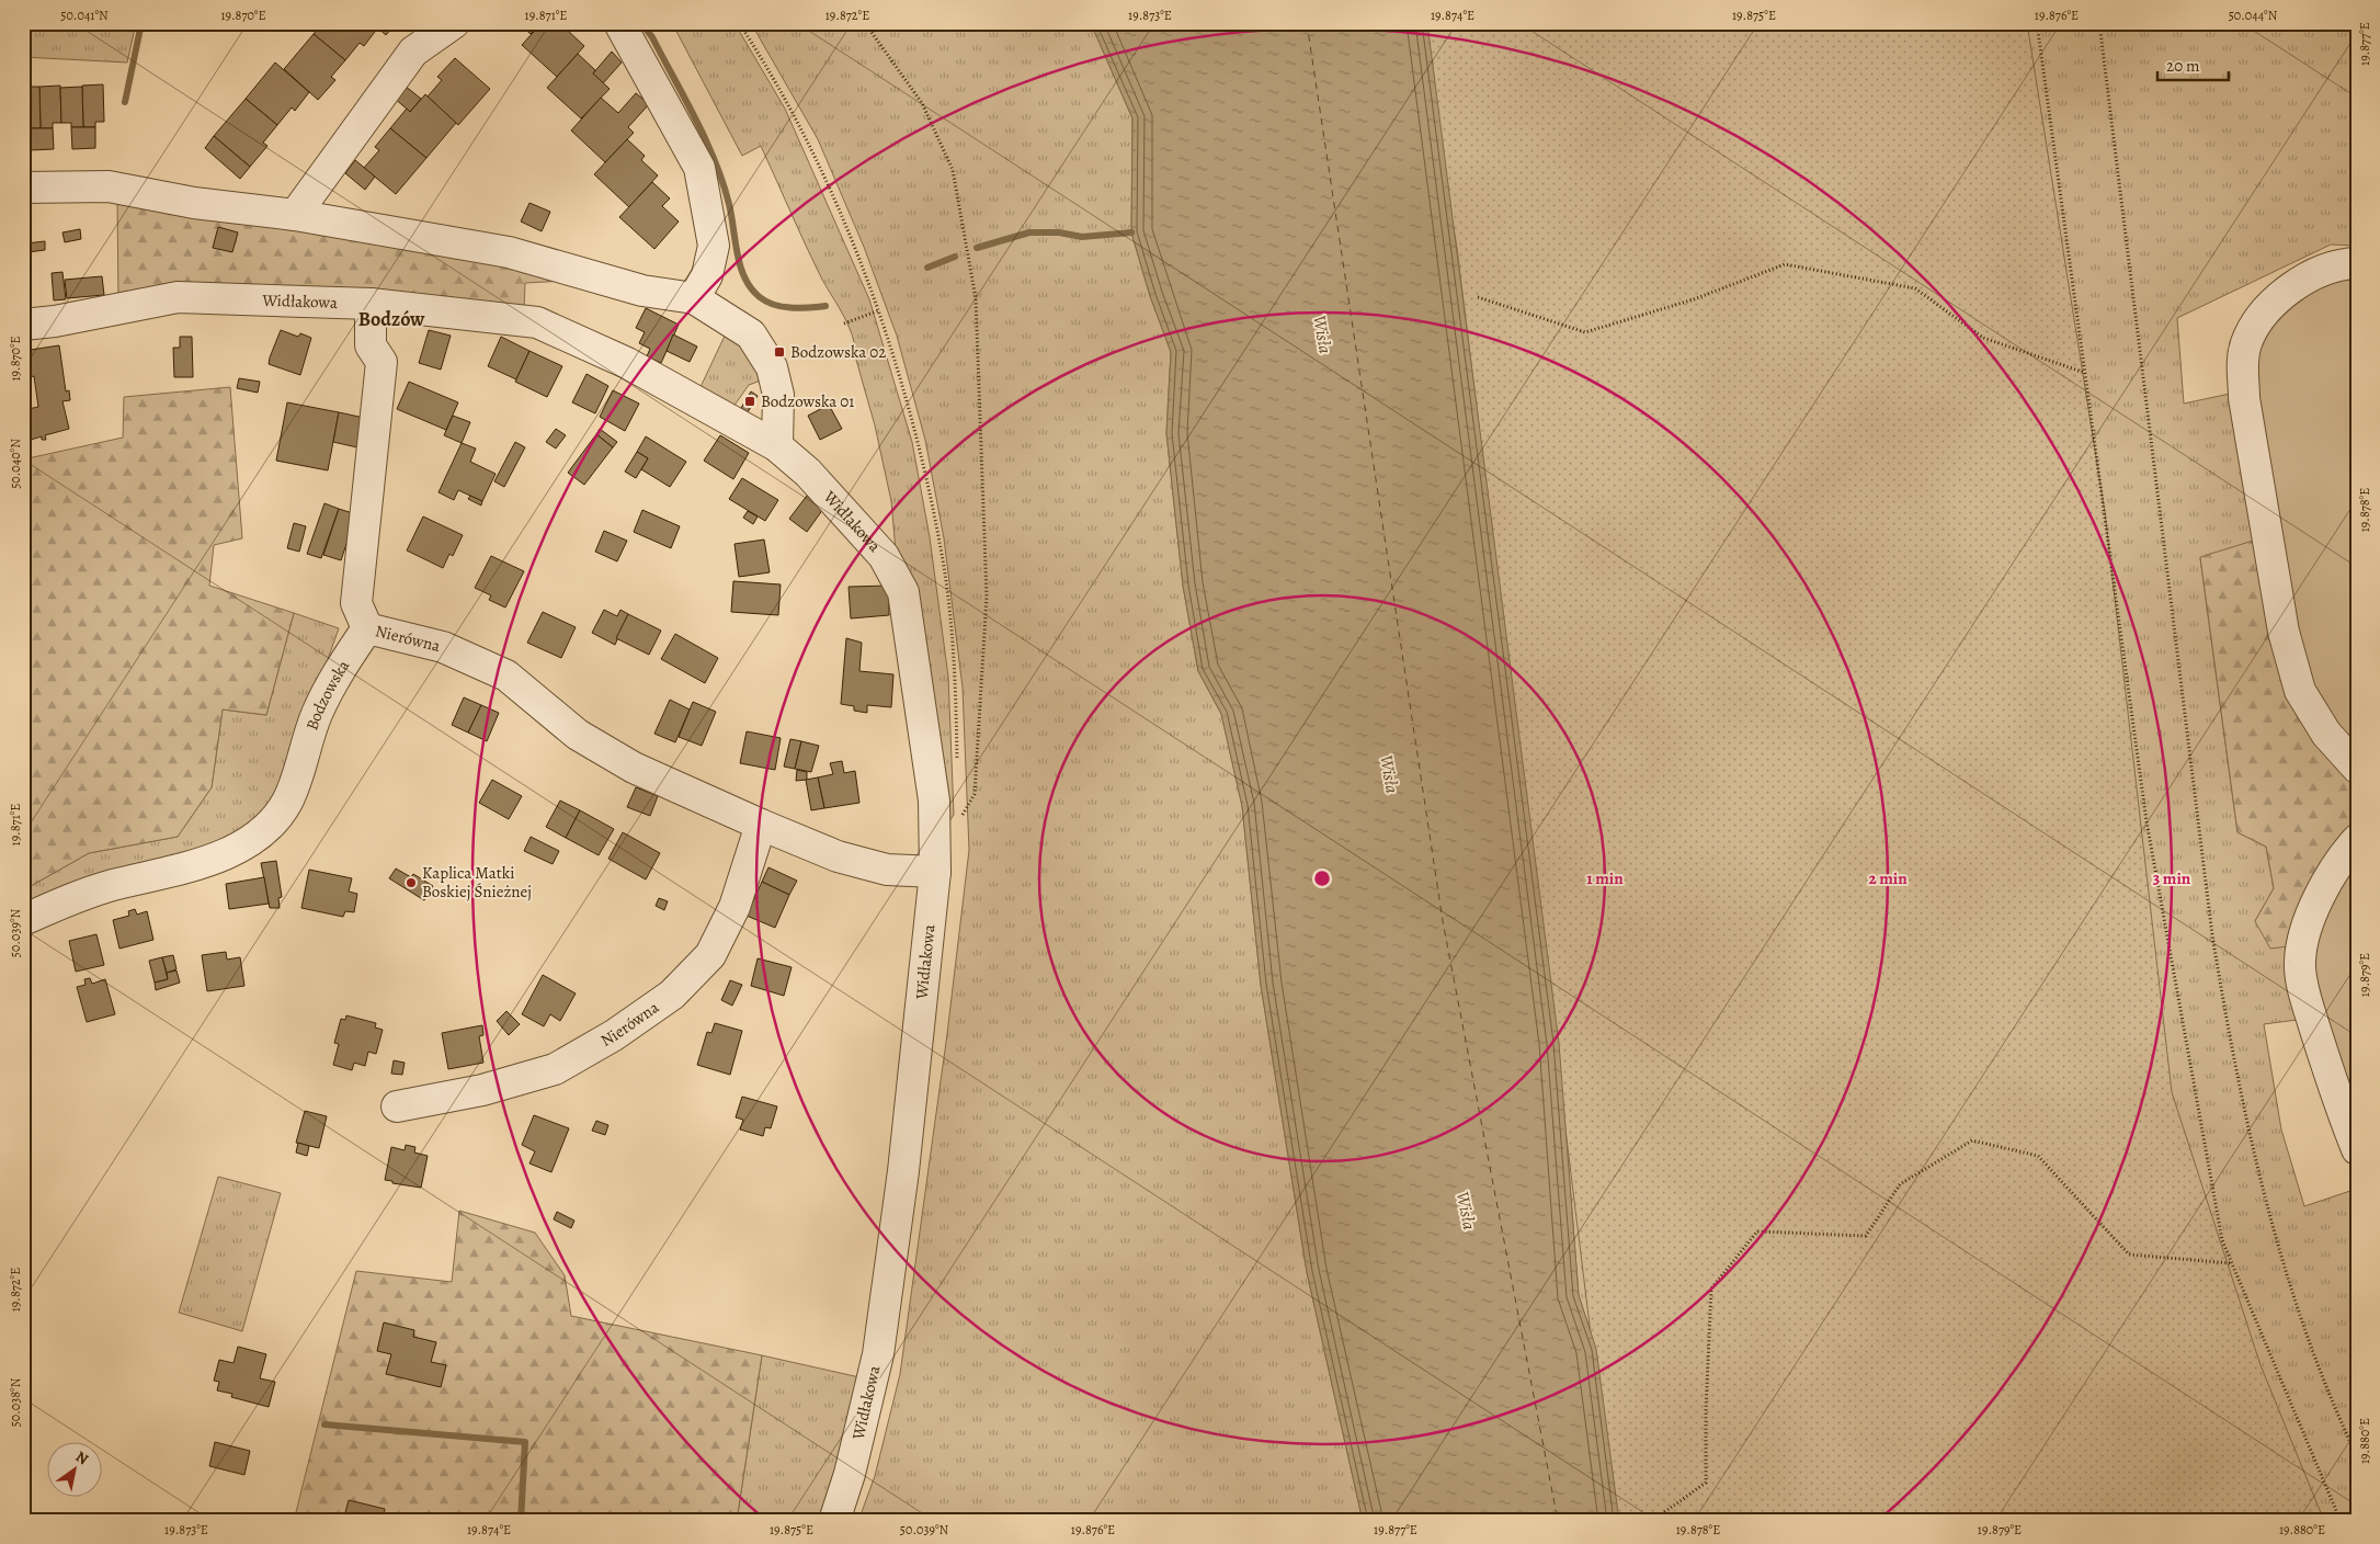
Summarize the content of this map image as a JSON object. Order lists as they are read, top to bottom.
{
  "streets": {
    "street": ["Widłakowa", "Nierówna", "Bodzowska"]
  },
  "crossings": [
    ["Widłakowa", "Nierówna"],
    ["Nierówna", "Bodzowska"]
  ],
  "districts": ["Bodzów"],
  "water": ["Wisła"],
  "places": {
    "transit": ["Bodzowska 02", "Bodzowska 01"],
    "other": ["Kaplica Matki Boskiej Śnieżnej"]
  },
  "scale_bar": "20 m",
  "north": "top right",
  "coordinates": [
    "50.041°N",
    "19.870°E",
    "19.871°E",
    "19.872°E",
    "19.873°E",
    "19.874°E",
    "19.875°E",
    "19.876°E",
    "50.044°N",
    "19.877°E",
    "50.040°N",
    "19.878°E",
    "50.039°N",
    "19.879°E",
    "50.038°N",
    "19.880°E"
  ],
  "rings": ["1 min", "2 min", "3 min"]
}
